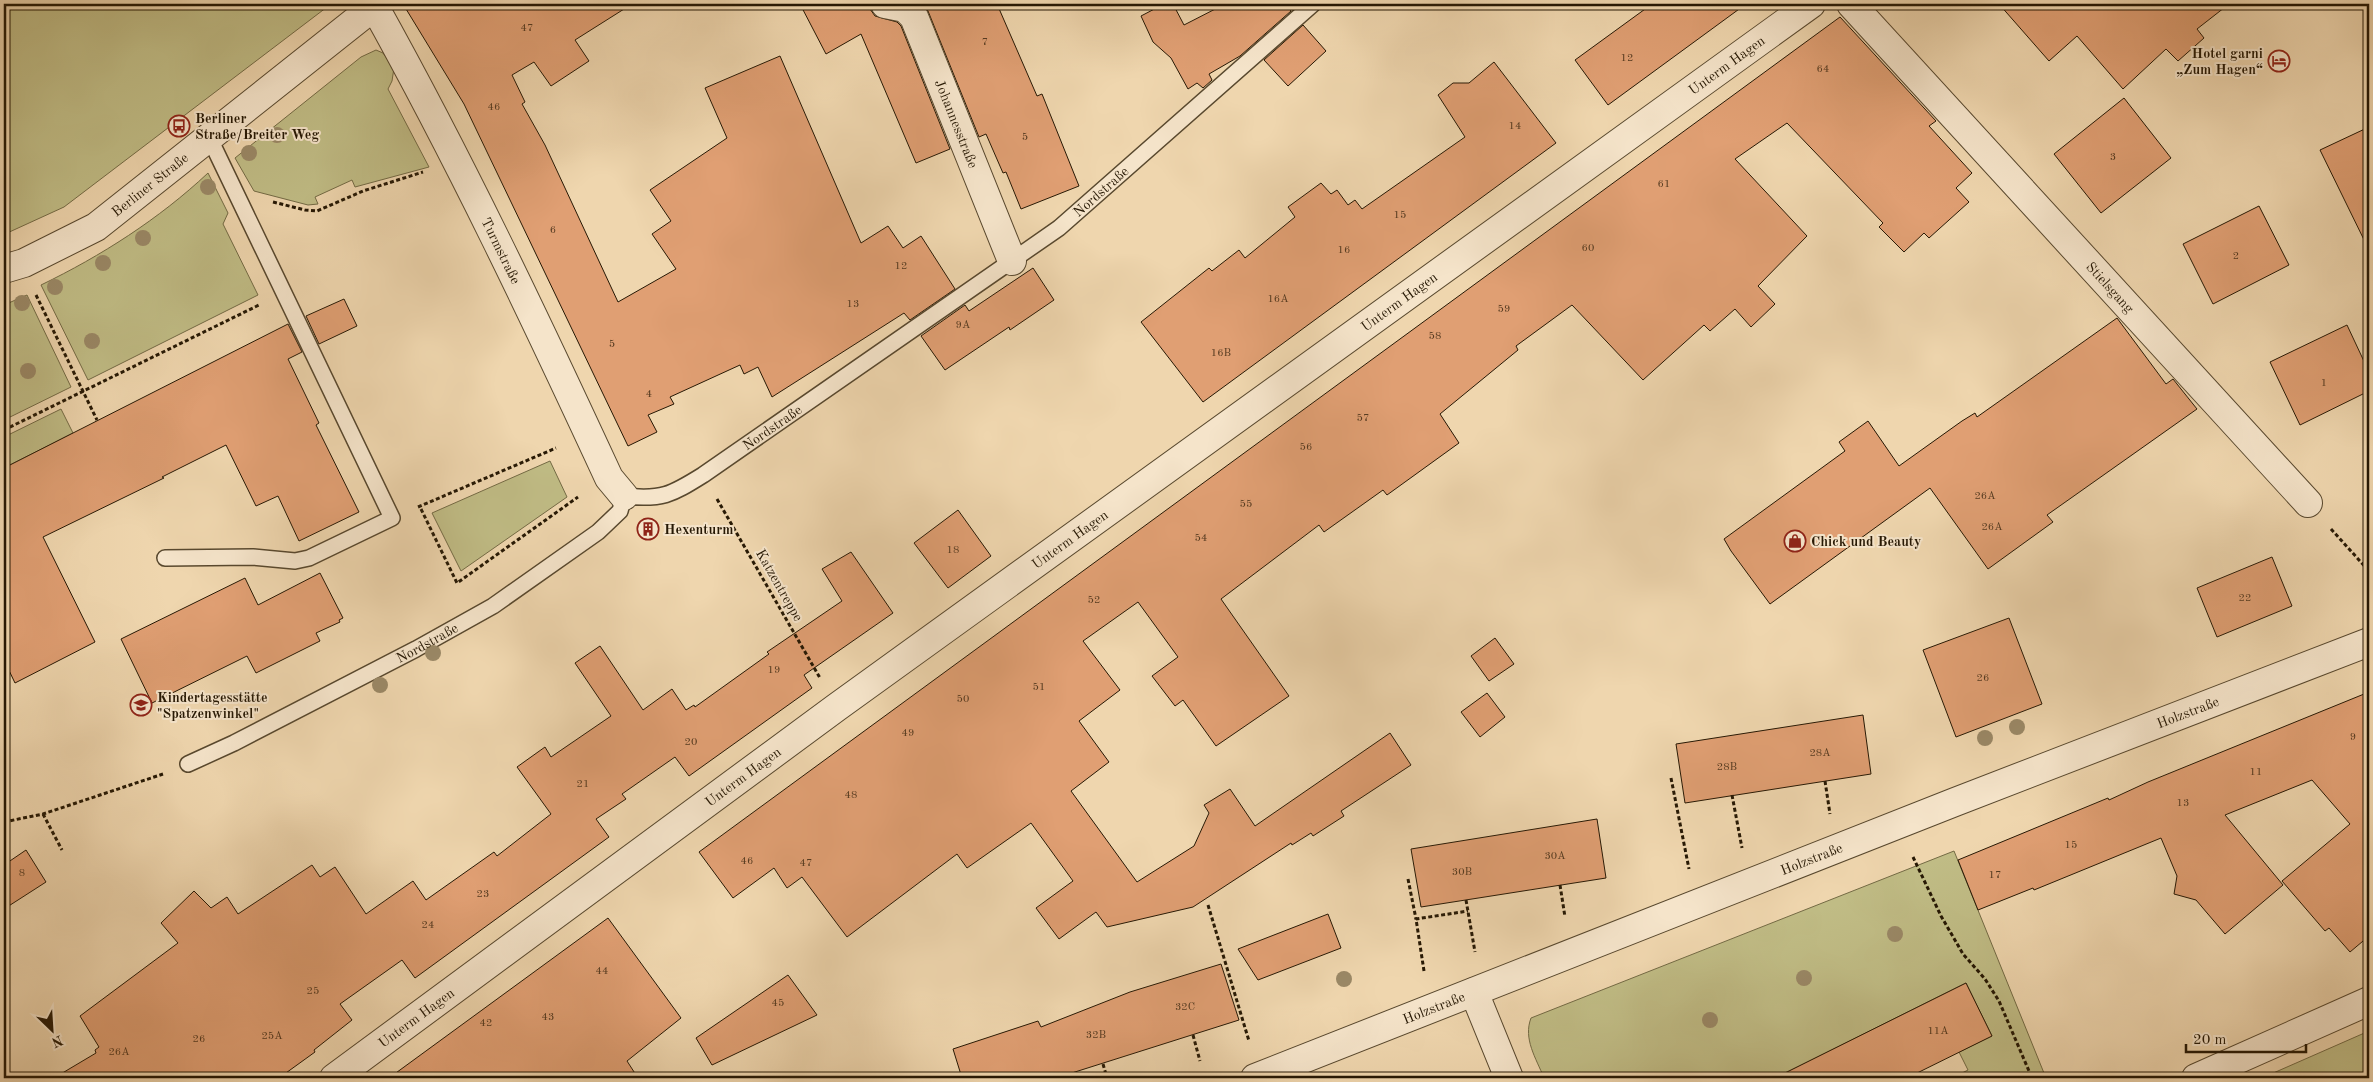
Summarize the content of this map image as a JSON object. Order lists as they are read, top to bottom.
{
  "streets": {
    "street": [
      "Unterm Hagen",
      "Johannesstraße",
      "Berliner Straße",
      "Turmstraße",
      "Stielsgang",
      "Holzstraße"
    ],
    "lane": ["Nordstraße"],
    "path": ["Katzentreppe"]
  },
  "crossings": [
    ["Unterm Hagen", "Katzentreppe"],
    ["Johannesstraße", "Nordstraße"],
    ["Berliner Straße", "Turmstraße"],
    ["Nordstraße", "Turmstraße"],
    ["Nordstraße", "Katzentreppe"]
  ],
  "places": {
    "hotel": ["Hotel garni „Zum Hagen“"],
    "bus stop": ["Berliner Straße/Breiter Weg"],
    "building": ["Hexenturm"],
    "shop": ["Chick und Beauty"],
    "school or university": ["Kindertagesstätte \"Spatzenwinkel\""]
  },
  "house_numbers": [
    "47",
    "7",
    "12",
    "64",
    "46",
    "14",
    "5",
    "3",
    "61",
    "15",
    "6",
    "60",
    "16",
    "2",
    "12",
    "16A",
    "13",
    "59",
    "9A",
    "58",
    "5",
    "16B",
    "1",
    "4",
    "57",
    "56",
    "26A",
    "55",
    "26A",
    "54",
    "18",
    "22",
    "52",
    "19",
    "26",
    "51",
    "50",
    "49",
    "9",
    "20",
    "28A",
    "28B",
    "11",
    "21",
    "48",
    "13",
    "15",
    "30A",
    "46",
    "47",
    "30B",
    "8",
    "17",
    "23",
    "24",
    "44",
    "25",
    "45",
    "32C",
    "43",
    "42",
    "11A",
    "32B",
    "25A",
    "26",
    "26A"
  ],
  "scale_bar": "20 m",
  "north": "bottom right"
}
